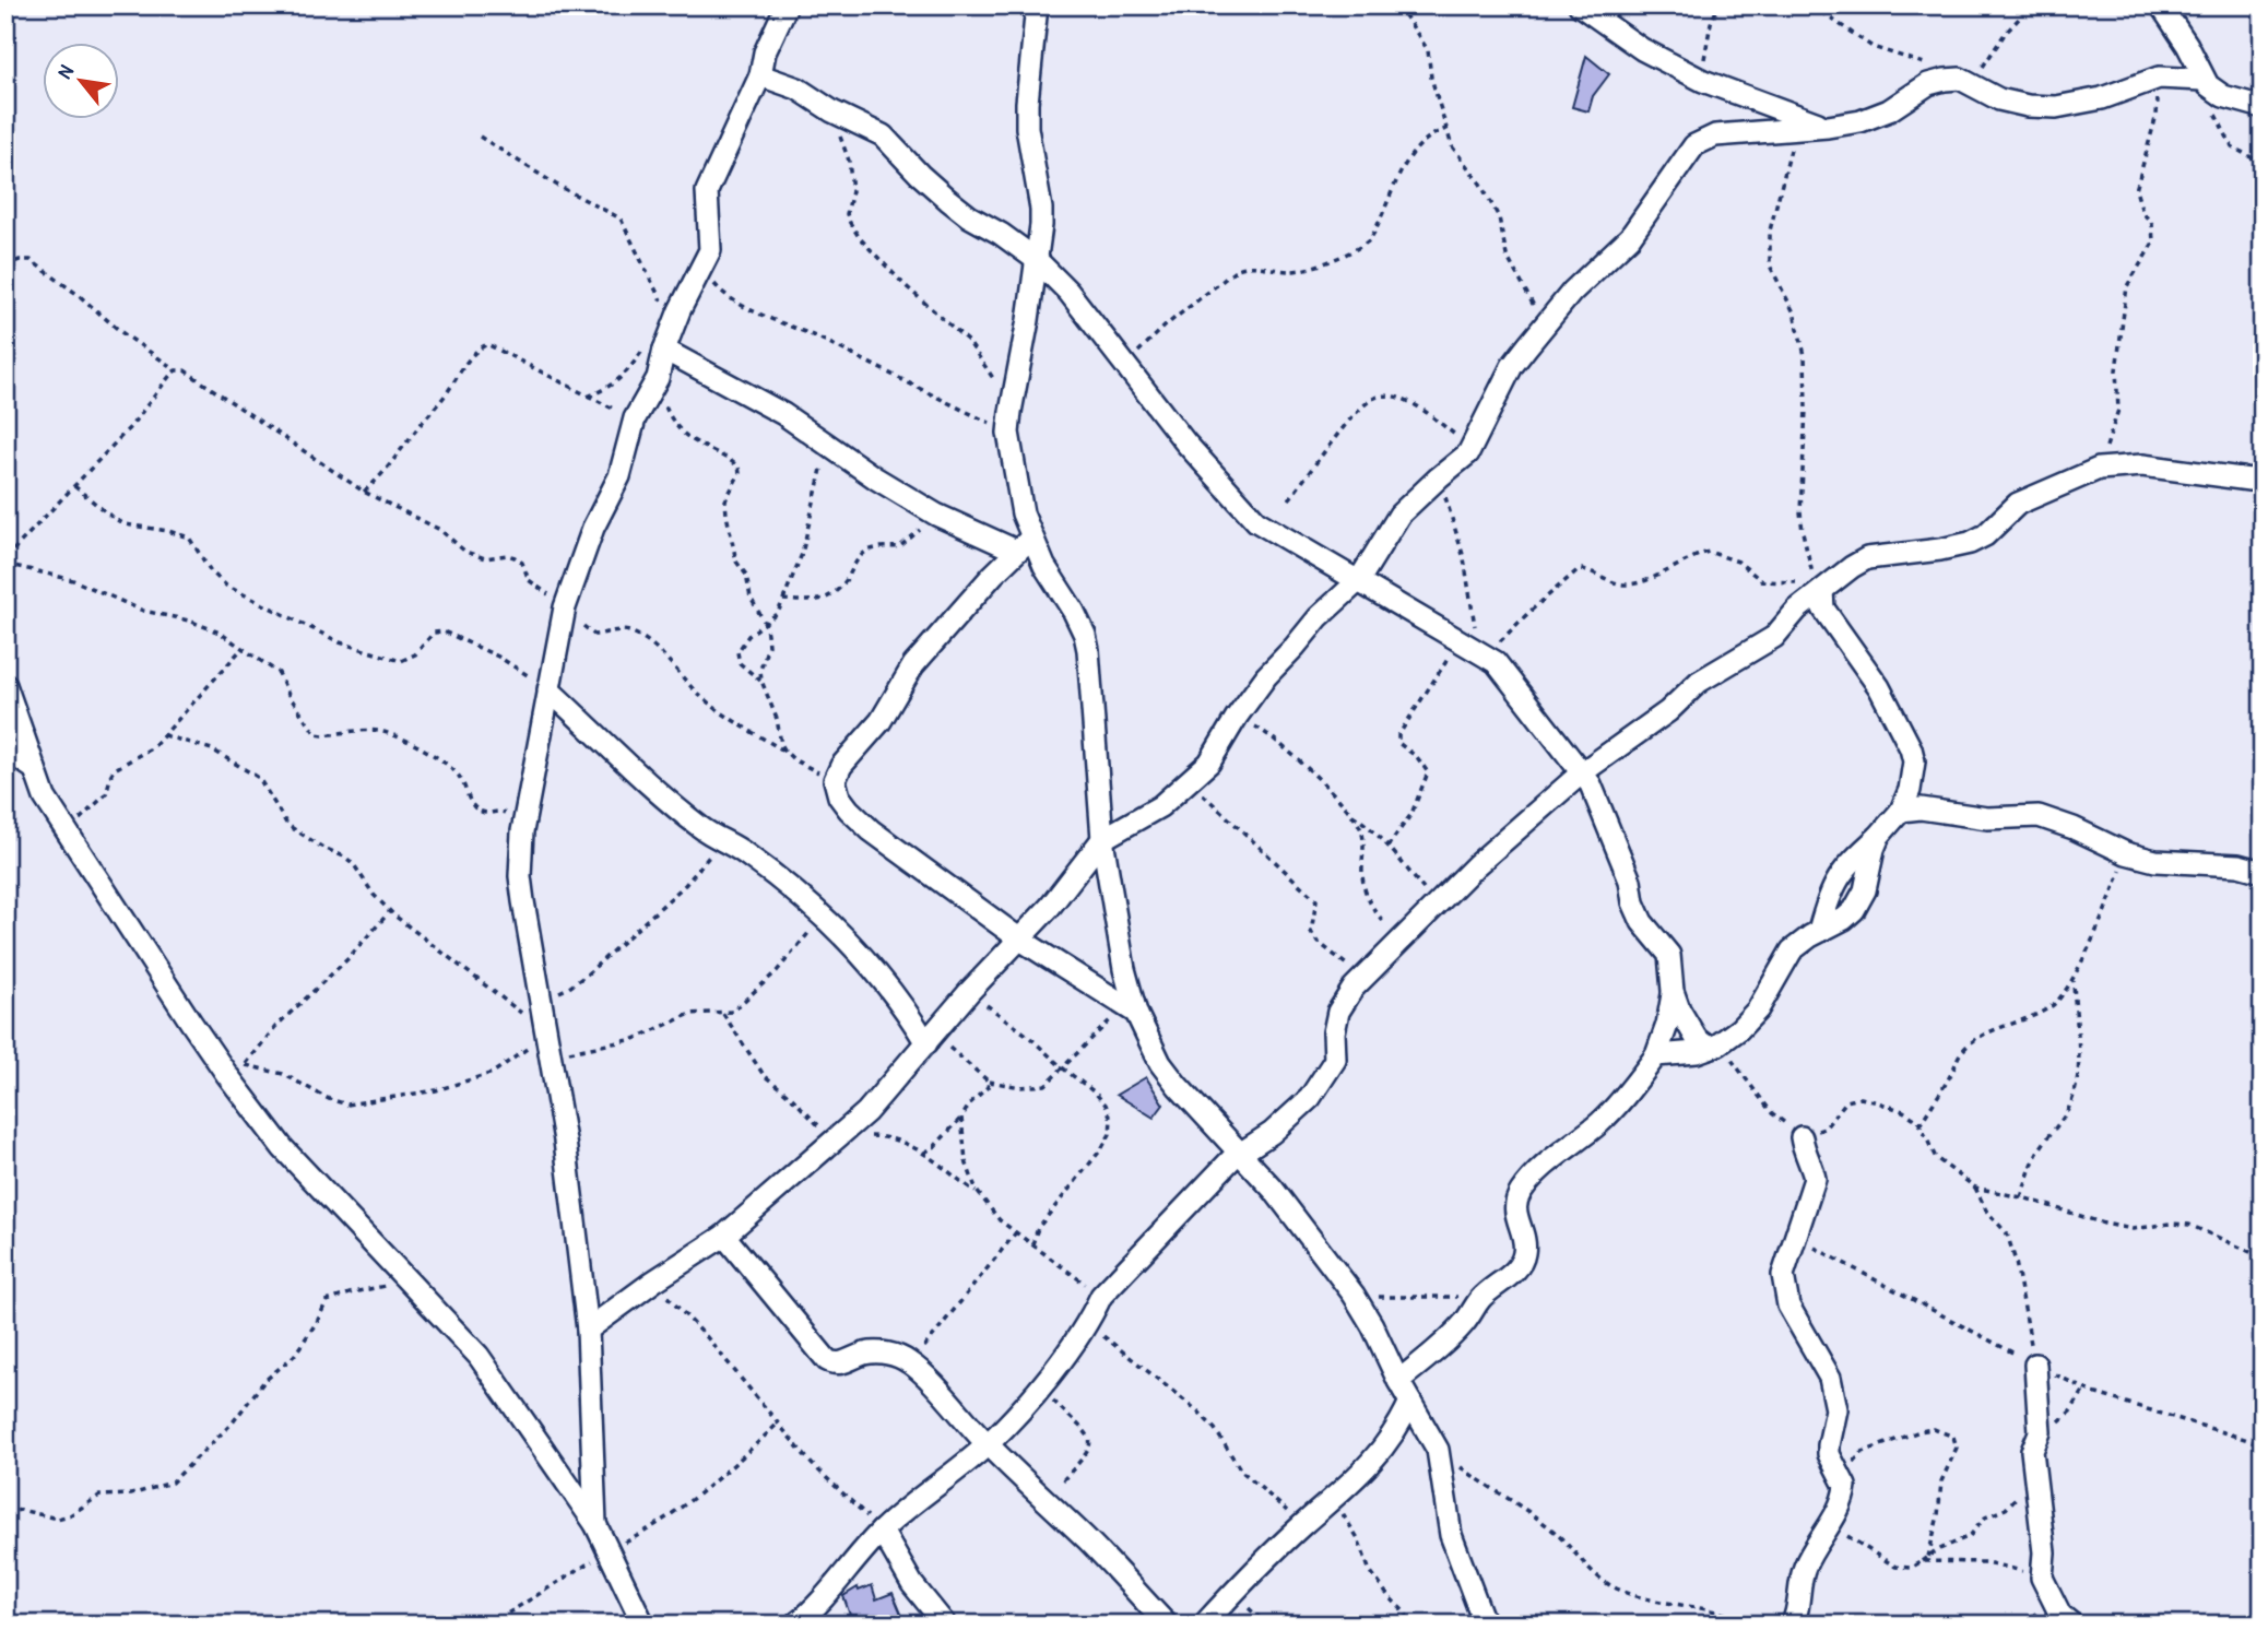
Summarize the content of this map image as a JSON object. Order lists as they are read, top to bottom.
{
  "north": "top left"
}
